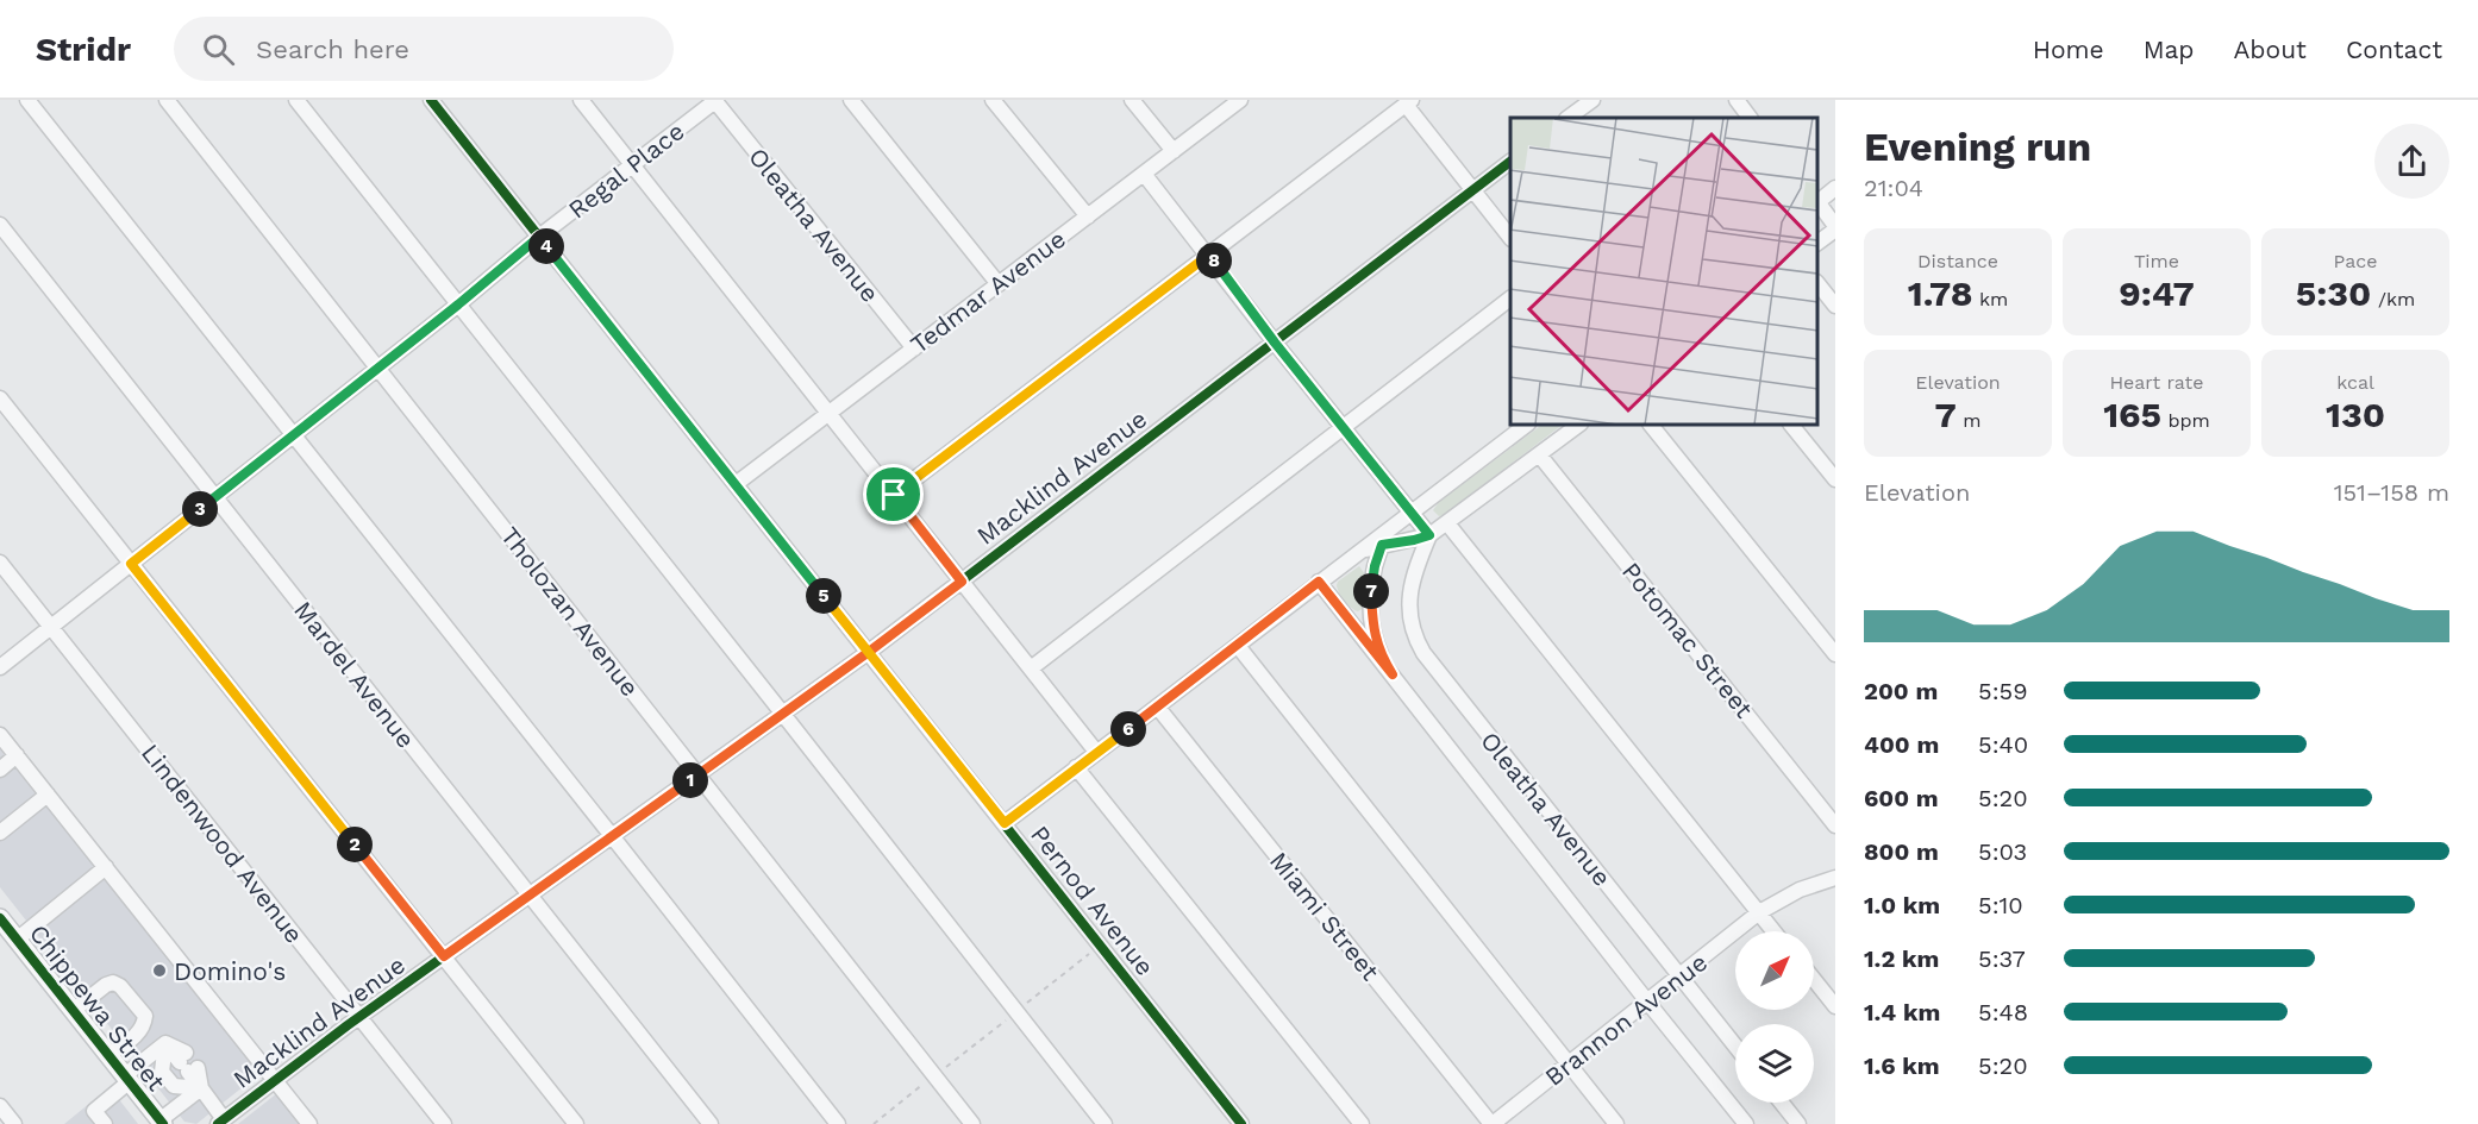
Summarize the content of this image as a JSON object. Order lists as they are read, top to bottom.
{
  "streets": {
    "main road": ["Chippewa Street"],
    "street": [
      "Regal Place",
      "Oleatha Avenue",
      "Tedmar Avenue",
      "Macklind Avenue",
      "Tholozan Avenue",
      "Potomac Street",
      "Mardel Avenue",
      "Lindenwood Avenue",
      "Pernod Avenue",
      "Miami Street",
      "Brannon Avenue"
    ]
  },
  "crossings": [
    ["Regal Place", "Oleatha Avenue"],
    ["Regal Place", "Tholozan Avenue"],
    ["Regal Place", "Mardel Avenue"],
    ["Regal Place", "Lindenwood Avenue"],
    ["Regal Place", "Pernod Avenue"],
    ["Oleatha Avenue", "Tedmar Avenue"],
    ["Oleatha Avenue", "Brannon Avenue"],
    ["Tedmar Avenue", "Pernod Avenue"],
    ["Macklind Avenue", "Tholozan Avenue"],
    ["Macklind Avenue", "Mardel Avenue"],
    ["Macklind Avenue", "Lindenwood Avenue"],
    ["Macklind Avenue", "Pernod Avenue"],
    ["Miami Street", "Brannon Avenue"]
  ],
  "places": ["Domino's"],
  "north": "top right",
  "page": {
    "header": "Stridr",
    "search": "Search here",
    "nav": [
      "Home",
      "Map",
      "About",
      "Contact"
    ],
    "heading": ["Evening run", "21:04"],
    "stats": [
      ["Distance", "1.78 km"],
      ["Time", "9:47"],
      ["Pace", "5:30 /km"],
      ["Elevation", "7 m"],
      ["Heart rate", "165 bpm"],
      ["kcal", "130"]
    ],
    "pins": [
      "4",
      "8",
      "3",
      "7",
      "5",
      "6",
      "1",
      "2"
    ],
    "chart": ["Elevation", "151–158 m"],
    "list": [
      {
        "name": "200 m",
        "note": "5:59"
      },
      {
        "name": "400 m",
        "note": "5:40"
      },
      {
        "name": "600 m",
        "note": "5:20"
      },
      {
        "name": "800 m",
        "note": "5:03"
      },
      {
        "name": "1.0 km",
        "note": "5:10"
      },
      {
        "name": "1.2 km",
        "note": "5:37"
      },
      {
        "name": "1.4 km",
        "note": "5:48"
      },
      {
        "name": "1.6 km",
        "note": "5:20"
      }
    ]
  }
}
